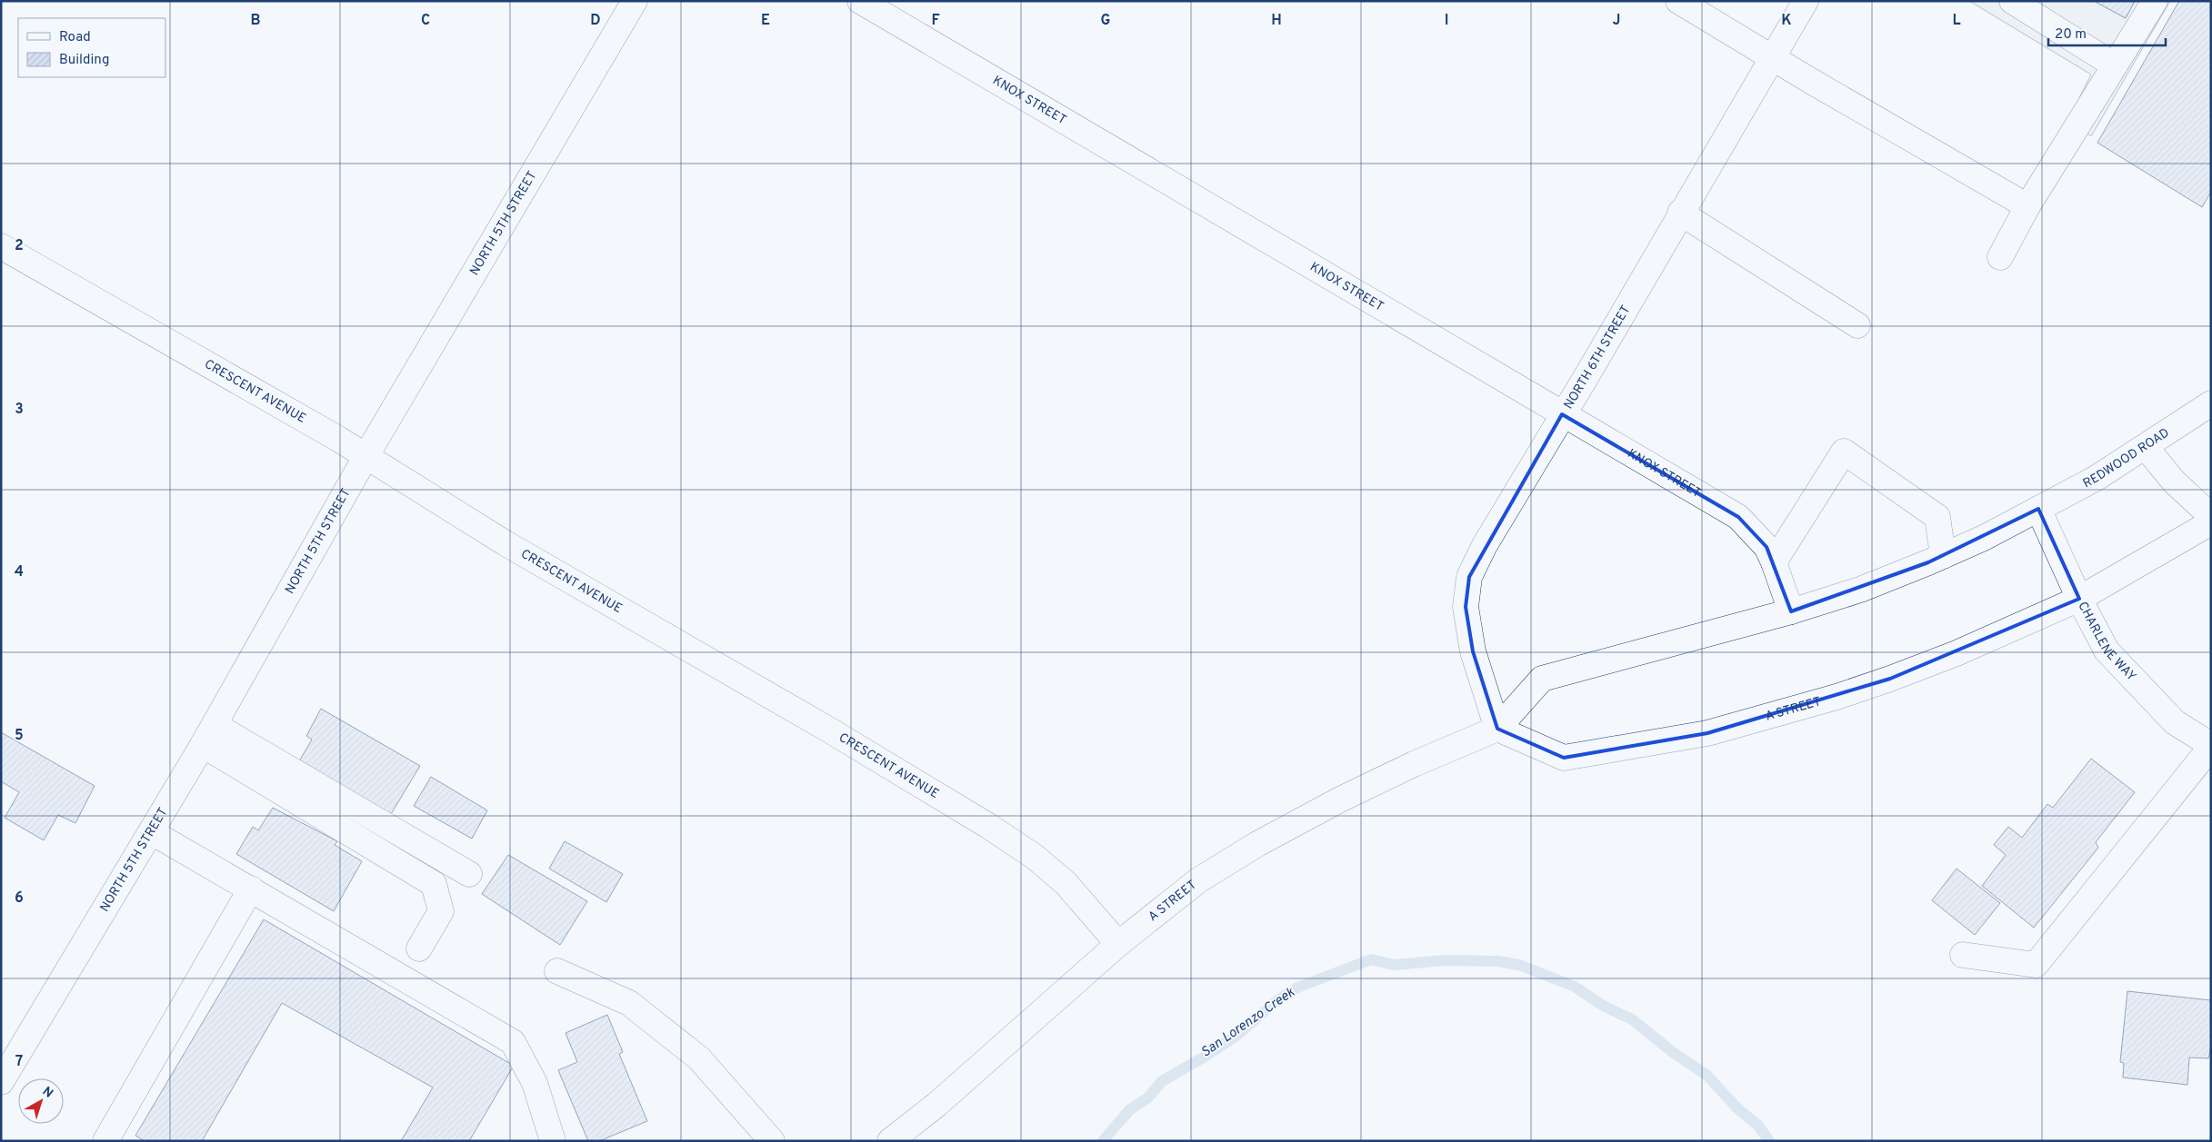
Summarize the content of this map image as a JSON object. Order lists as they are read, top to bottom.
{
  "streets": {
    "street": [
      "KNOX STREET",
      "NORTH 5TH STREET",
      "NORTH 6TH STREET",
      "CRESCENT AVENUE",
      "REDWOOD ROAD",
      "CHARLENE WAY",
      "A STREET"
    ]
  },
  "crossings": [
    ["KNOX STREET", "NORTH 6TH STREET"],
    ["KNOX STREET", "A STREET"],
    ["NORTH 5TH STREET", "CRESCENT AVENUE"],
    ["NORTH 6TH STREET", "A STREET"],
    ["CRESCENT AVENUE", "A STREET"],
    ["REDWOOD ROAD", "CHARLENE WAY"],
    ["REDWOOD ROAD", "A STREET"],
    ["CHARLENE WAY", "A STREET"]
  ],
  "water": ["San Lorenzo Creek"],
  "legend": ["Road", "Building"],
  "scale_bar": "20 m",
  "north": "top right",
  "grid": {
    "columns": [
      "B",
      "C",
      "D",
      "E",
      "F",
      "G",
      "H",
      "I",
      "J",
      "K",
      "L"
    ],
    "rows": [
      "2",
      "3",
      "4",
      "5",
      "6",
      "7"
    ]
  }
}
